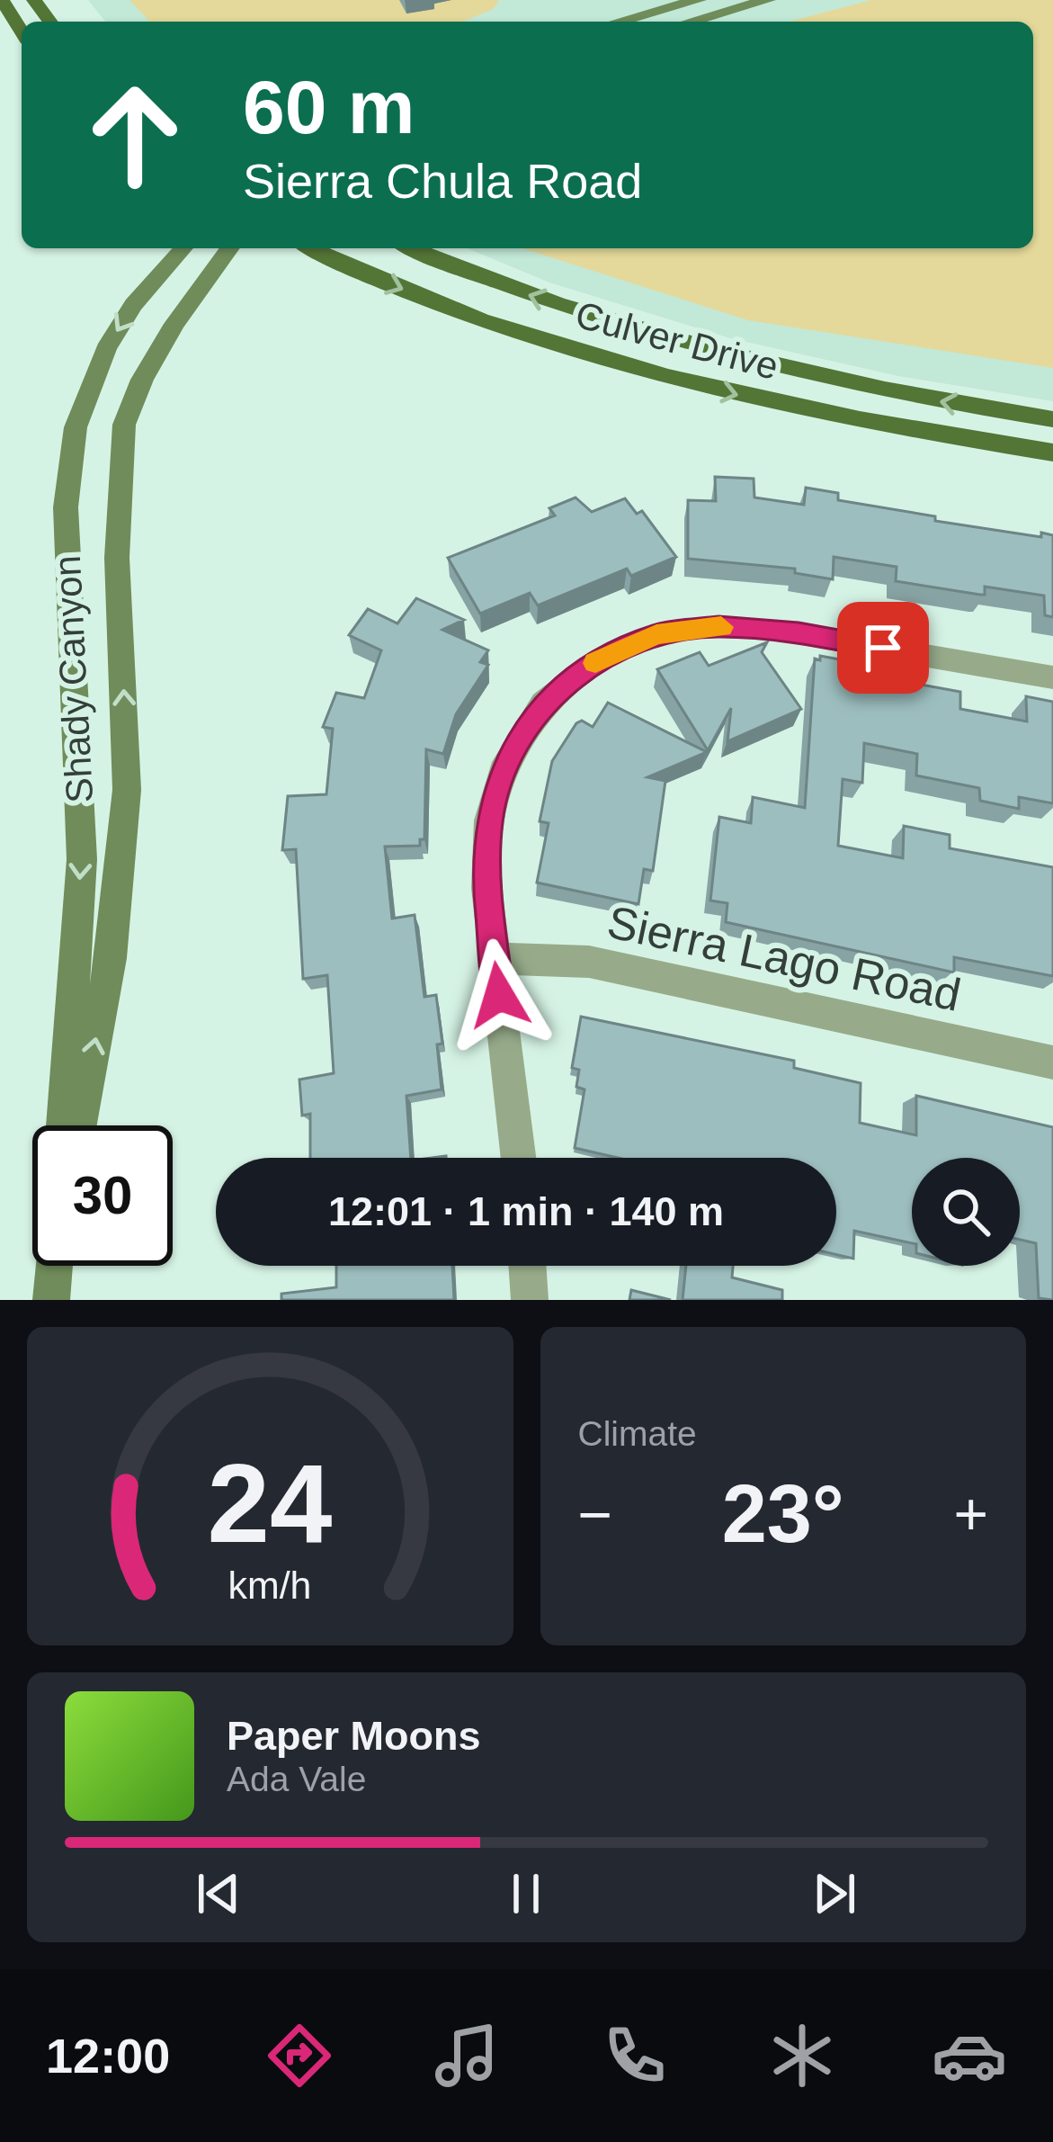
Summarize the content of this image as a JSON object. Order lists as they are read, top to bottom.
{
  "streets": {
    "main road": ["Culver Drive", "Shady Canyon"],
    "street": ["Sierra Lago Road"]
  },
  "page": {
    "turn": ["60 m", "Sierra Chula Road"],
    "limit": "30",
    "trip": "12:01 · 1 min · 140 m",
    "tile": "Climate",
    "heat": ["−", "23°", "+"],
    "song": ["Paper Moons", "Ada Vale"],
    "tabs": "12:00",
    "gauge": ["24", "km/h"]
  }
}
